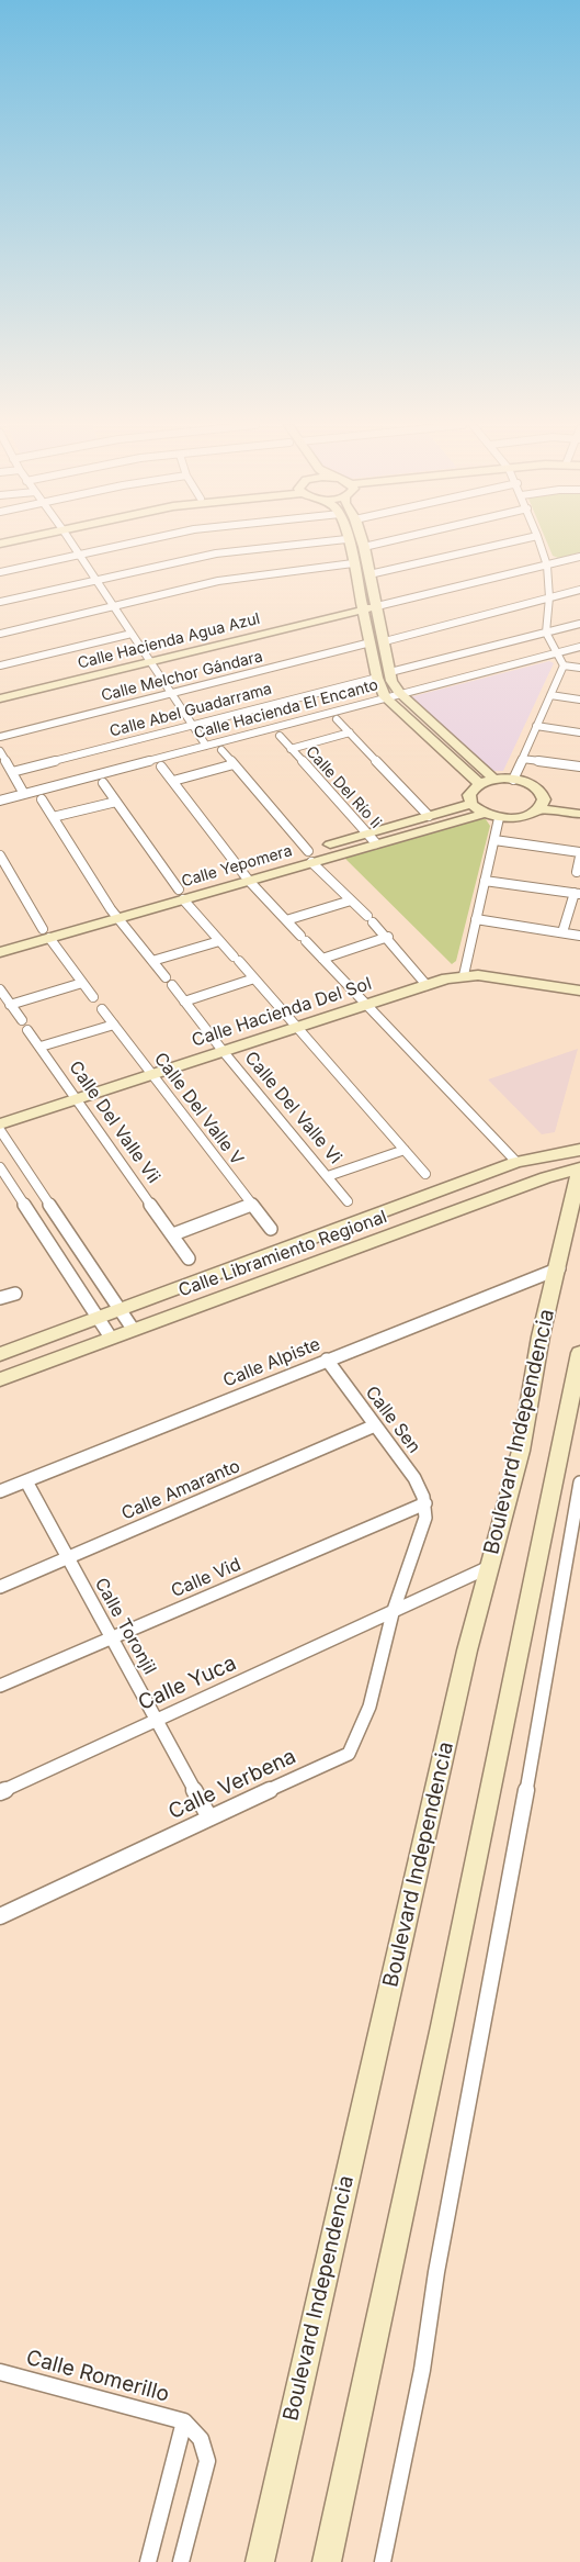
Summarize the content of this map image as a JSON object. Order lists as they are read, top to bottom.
{
  "streets": {
    "street": [
      "Calle Hacienda Agua Azul",
      "Calle Melchor Gándara",
      "Calle Hacienda El Encanto",
      "Calle Abel Guadarrama",
      "Calle Del Río Ii",
      "Calle Yepomera",
      "Calle Hacienda Del Sol",
      "Calle Del Valle Vi",
      "Calle Del Valle V",
      "Calle Del Valle Vii",
      "Calle Libramiento Regional",
      "Calle Alpiste",
      "Calle Sen",
      "Boulevard Independencia",
      "Calle Amaranto",
      "Calle Vid",
      "Calle Toronjil",
      "Calle Yuca",
      "Calle Verbena",
      "Calle Romerillo"
    ]
  },
  "crossings": [
    ["Calle Del Río Ii", "Calle Yepomera"],
    ["Calle Yepomera", "Calle Del Valle Vi"],
    ["Calle Hacienda Del Sol", "Calle Del Valle Vi"],
    ["Calle Hacienda Del Sol", "Calle Del Valle V"],
    ["Calle Hacienda Del Sol", "Calle Del Valle Vii"],
    ["Calle Libramiento Regional", "Boulevard Independencia"],
    ["Calle Alpiste", "Calle Sen"],
    ["Calle Alpiste", "Boulevard Independencia"],
    ["Calle Alpiste", "Calle Toronjil"],
    ["Calle Sen", "Calle Amaranto"],
    ["Calle Sen", "Calle Vid"],
    ["Calle Sen", "Calle Verbena"],
    ["Boulevard Independencia", "Calle Yuca"],
    ["Calle Amaranto", "Calle Toronjil"],
    ["Calle Vid", "Calle Toronjil"],
    ["Calle Vid", "Calle Verbena"],
    ["Calle Toronjil", "Calle Yuca"],
    ["Calle Toronjil", "Calle Verbena"],
    ["Calle Yuca", "Calle Verbena"]
  ]
}
